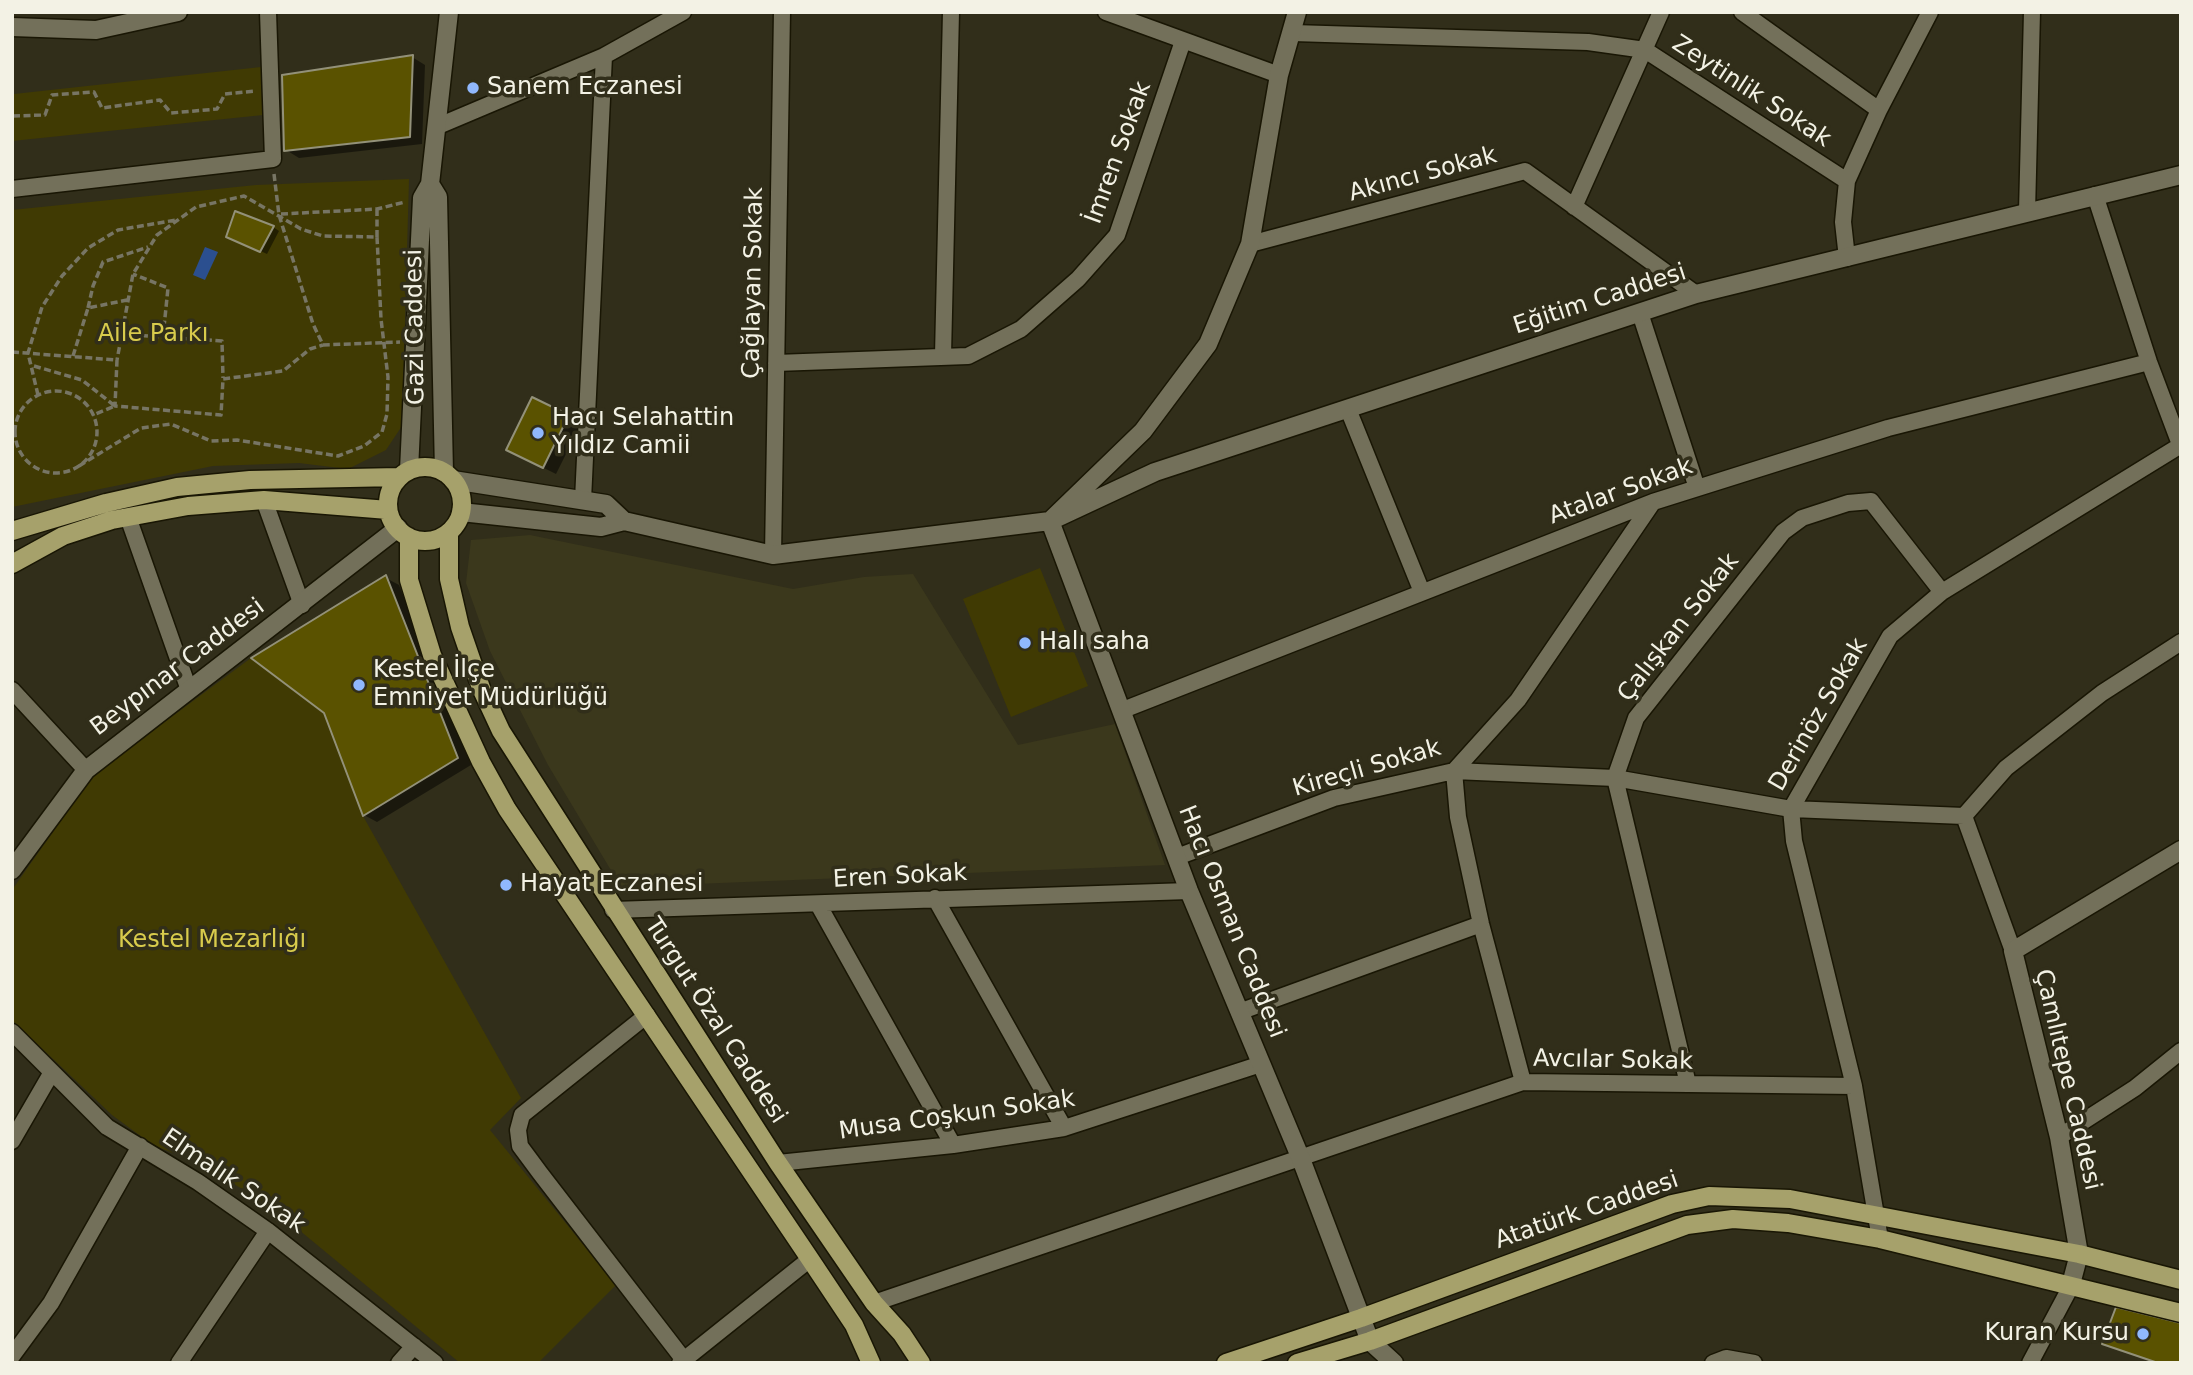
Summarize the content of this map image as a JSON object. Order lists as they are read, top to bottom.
{
  "streets": {
    "main road": [
      "Eğitim Caddesi",
      "Gazi Caddesi",
      "Beypınar Caddesi",
      "Hacı Osman Caddesi",
      "Turgut Özal Caddesi",
      "Çamlıtepe Caddesi",
      "Atatürk Caddesi"
    ],
    "street": [
      "Zeytinlik Sokak",
      "İmren Sokak",
      "Akıncı Sokak",
      "Çağlayan Sokak",
      "Atalar Sokak",
      "Çalışkan Sokak",
      "Derinöz Sokak",
      "Kireçli Sokak",
      "Eren Sokak",
      "Avcılar Sokak",
      "Musa Coşkun Sokak",
      "Elmalık Sokak"
    ]
  },
  "crossings": [
    ["İmren Sokak", "Çağlayan Sokak"],
    ["Akıncı Sokak", "Eğitim Caddesi"],
    ["Çağlayan Sokak", "Eğitim Caddesi"],
    ["Eğitim Caddesi", "Hacı Osman Caddesi"],
    ["Gazi Caddesi", "Beypınar Caddesi"],
    ["Gazi Caddesi", "Turgut Özal Caddesi"],
    ["Atalar Sokak", "Kireçli Sokak"],
    ["Atalar Sokak", "Hacı Osman Caddesi"],
    ["Çalışkan Sokak", "Derinöz Sokak"],
    ["Beypınar Caddesi", "Turgut Özal Caddesi"],
    ["Derinöz Sokak", "Avcılar Sokak"],
    ["Derinöz Sokak", "Atatürk Caddesi"],
    ["Kireçli Sokak", "Hacı Osman Caddesi"],
    ["Eren Sokak", "Hacı Osman Caddesi"],
    ["Eren Sokak", "Turgut Özal Caddesi"],
    ["Hacı Osman Caddesi", "Avcılar Sokak"],
    ["Hacı Osman Caddesi", "Musa Coşkun Sokak"],
    ["Hacı Osman Caddesi", "Atatürk Caddesi"],
    ["Turgut Özal Caddesi", "Avcılar Sokak"],
    ["Turgut Özal Caddesi", "Musa Coşkun Sokak"],
    ["Çamlıtepe Caddesi", "Atatürk Caddesi"]
  ],
  "parks": ["Aile Parkı", "Kestel Mezarlığı"],
  "places": [
    "Sanem Eczanesi",
    "Hacı Selahattin Yıldız Camii",
    "Halı saha",
    "Kestel İlçe Emniyet Müdürlüğü",
    "Hayat Eczanesi",
    "Kuran Kursu"
  ]
}
